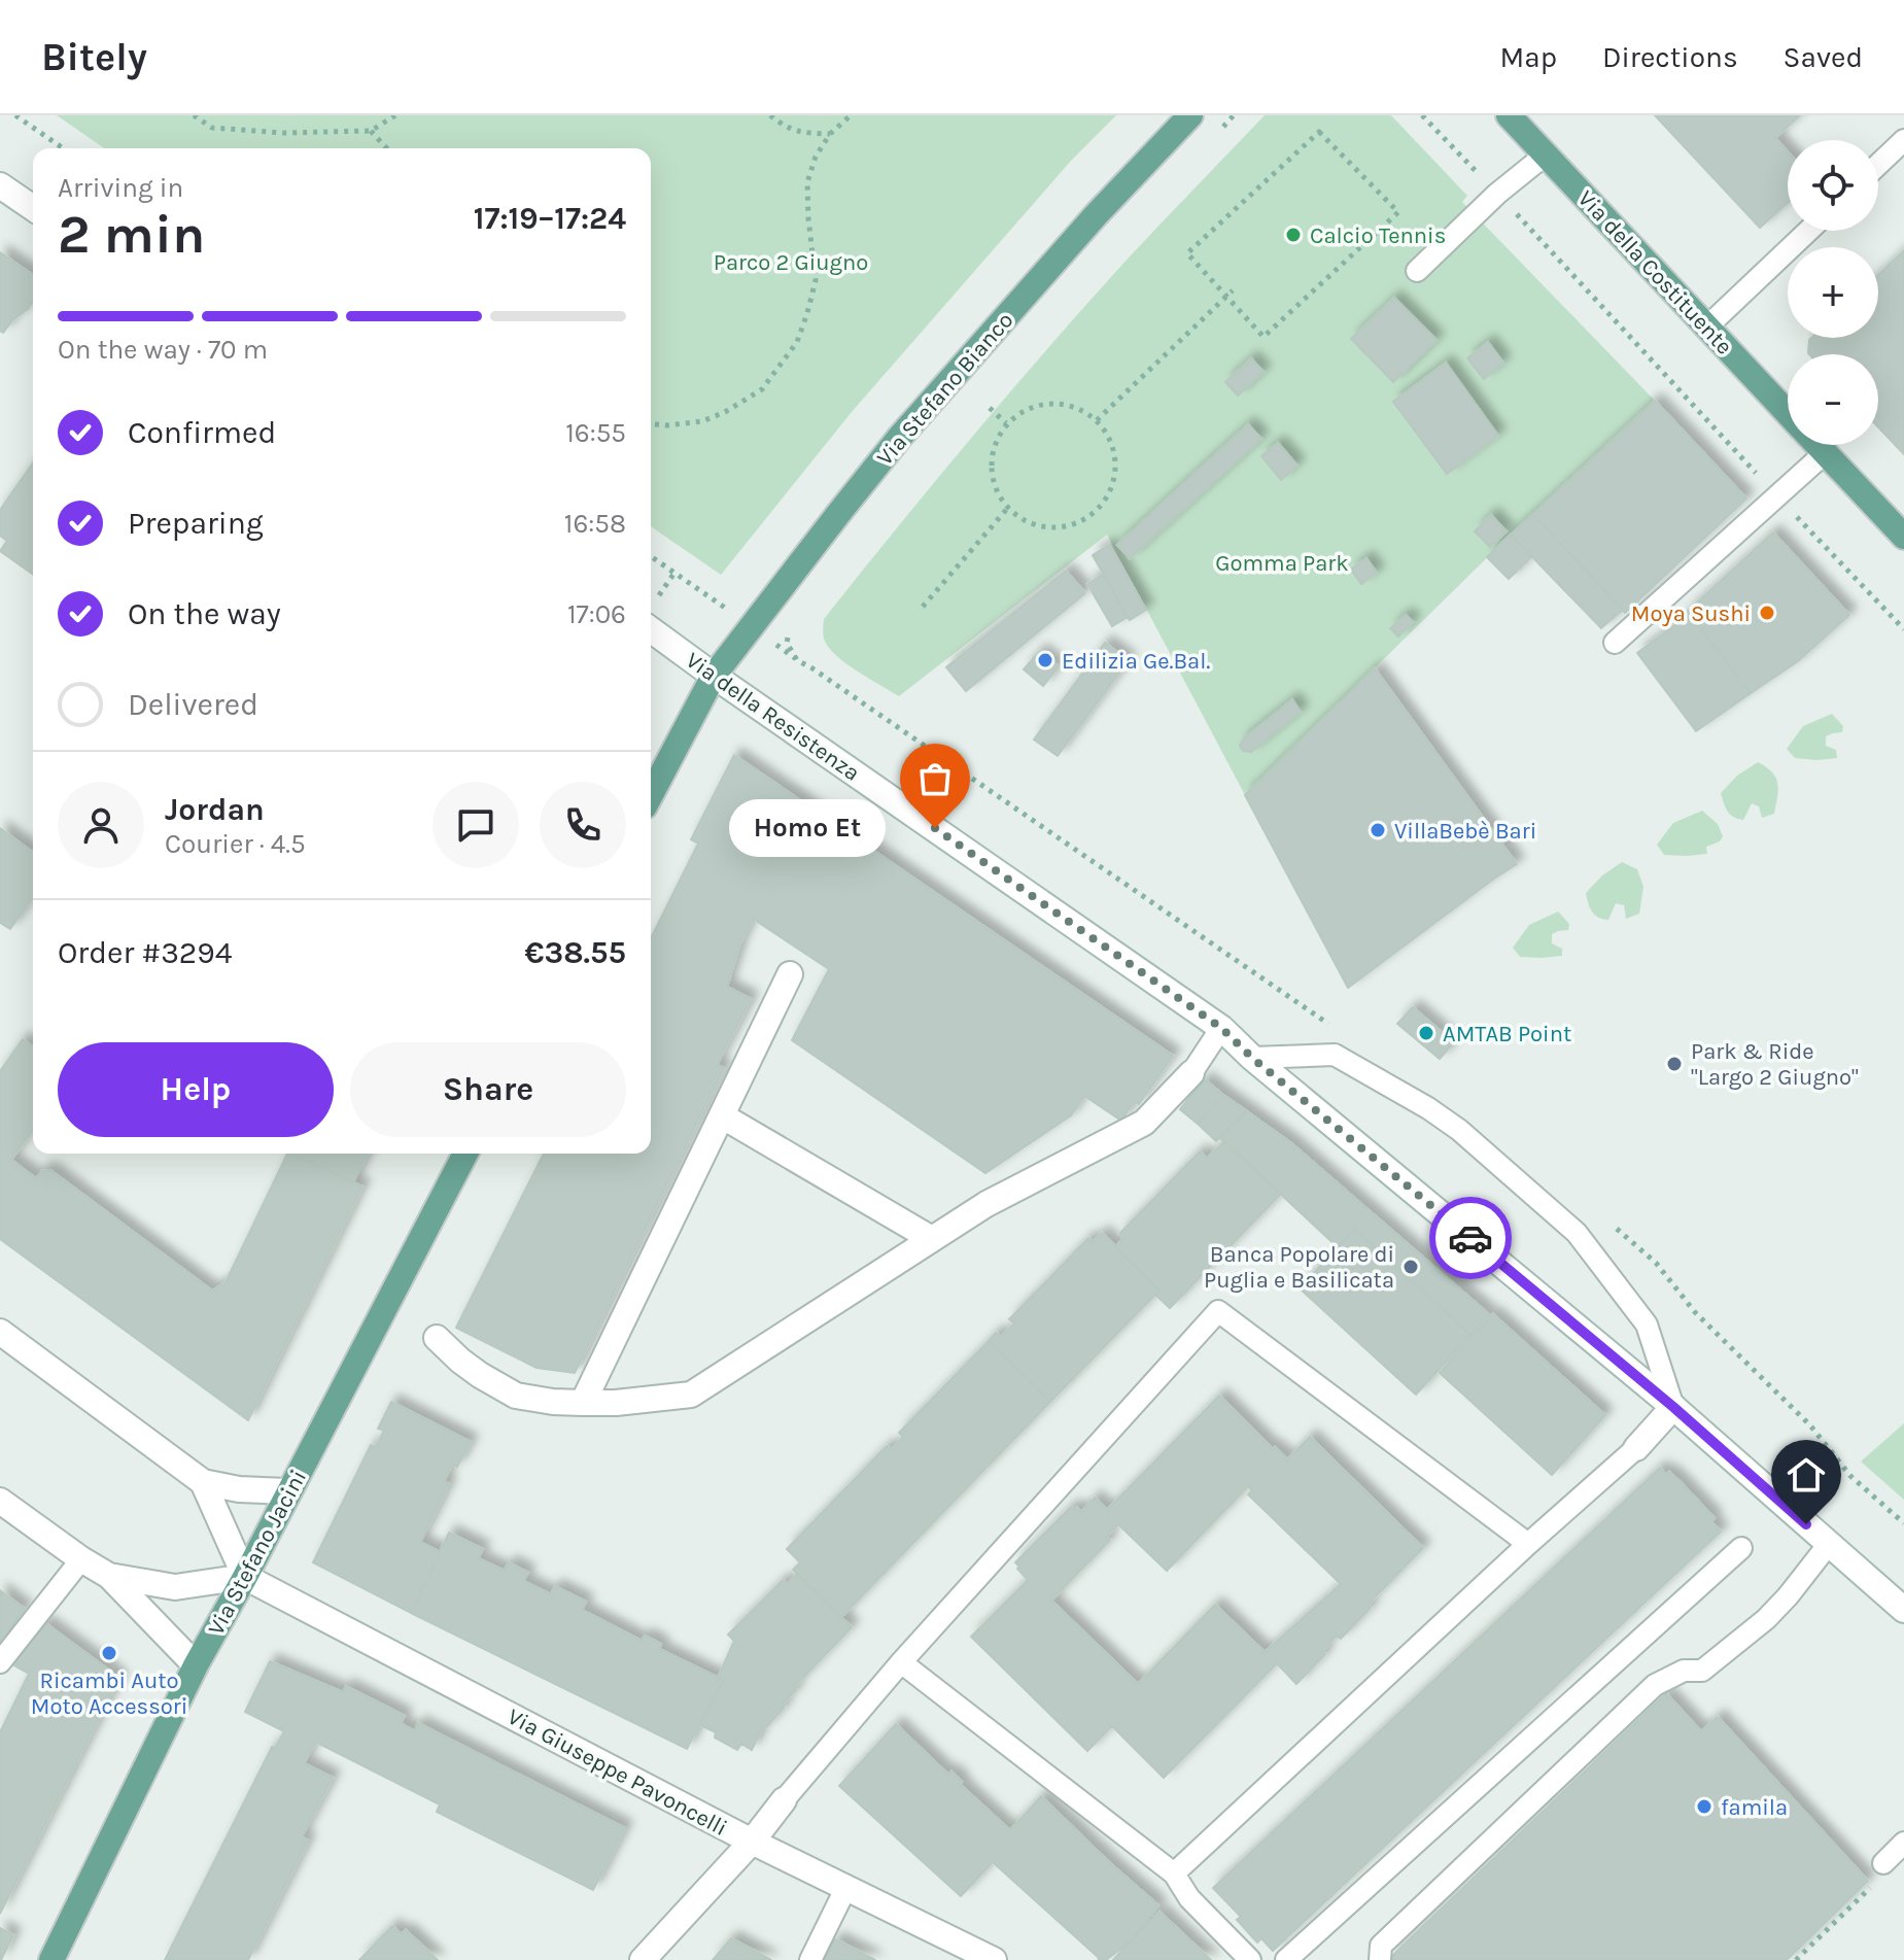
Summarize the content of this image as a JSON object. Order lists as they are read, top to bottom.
{
  "streets": {
    "main road": ["Via della Costituente", "Via Stefano Bianco", "Via Stefano Jacini"],
    "street": ["Via della Resistenza", "Via Giuseppe Pavoncelli"]
  },
  "crossings": [
    ["Via Stefano Bianco", "Via della Resistenza"],
    ["Via Stefano Jacini", "Via Giuseppe Pavoncelli"]
  ],
  "parks": ["Parco 2 Giugno", "Gomma Park"],
  "places": [
    "Calcio Tennis",
    "Moya Sushi",
    "Edilizia Ge.Bal.",
    "Homo Et",
    "VillaBebè Bari",
    "AMTAB Point",
    "Park & Ride \"Largo 2 Giugno\"",
    "Banca Popolare di Puglia e Basilicata",
    "Ricambi Auto Moto Accessori",
    "famila"
  ],
  "page": {
    "header": "Bitely",
    "nav": ["Map", "Directions", "Saved"],
    "map_buttons": ["+", "−"],
    "heading": ["2 min", "Arriving in", "17:19–17:24"],
    "panel": [
      "Jordan",
      "Courier · 4.5",
      "Order #3294",
      "€38.55"
    ],
    "bar": "On the way · 70 m",
    "list": [
      ["Confirmed", "16:55"],
      ["Preparing", "16:58"],
      ["On the way", "17:06"],
      "Delivered"
    ],
    "bubble": "Homo Et",
    "buttons": ["Help", "Share"]
  }
}
